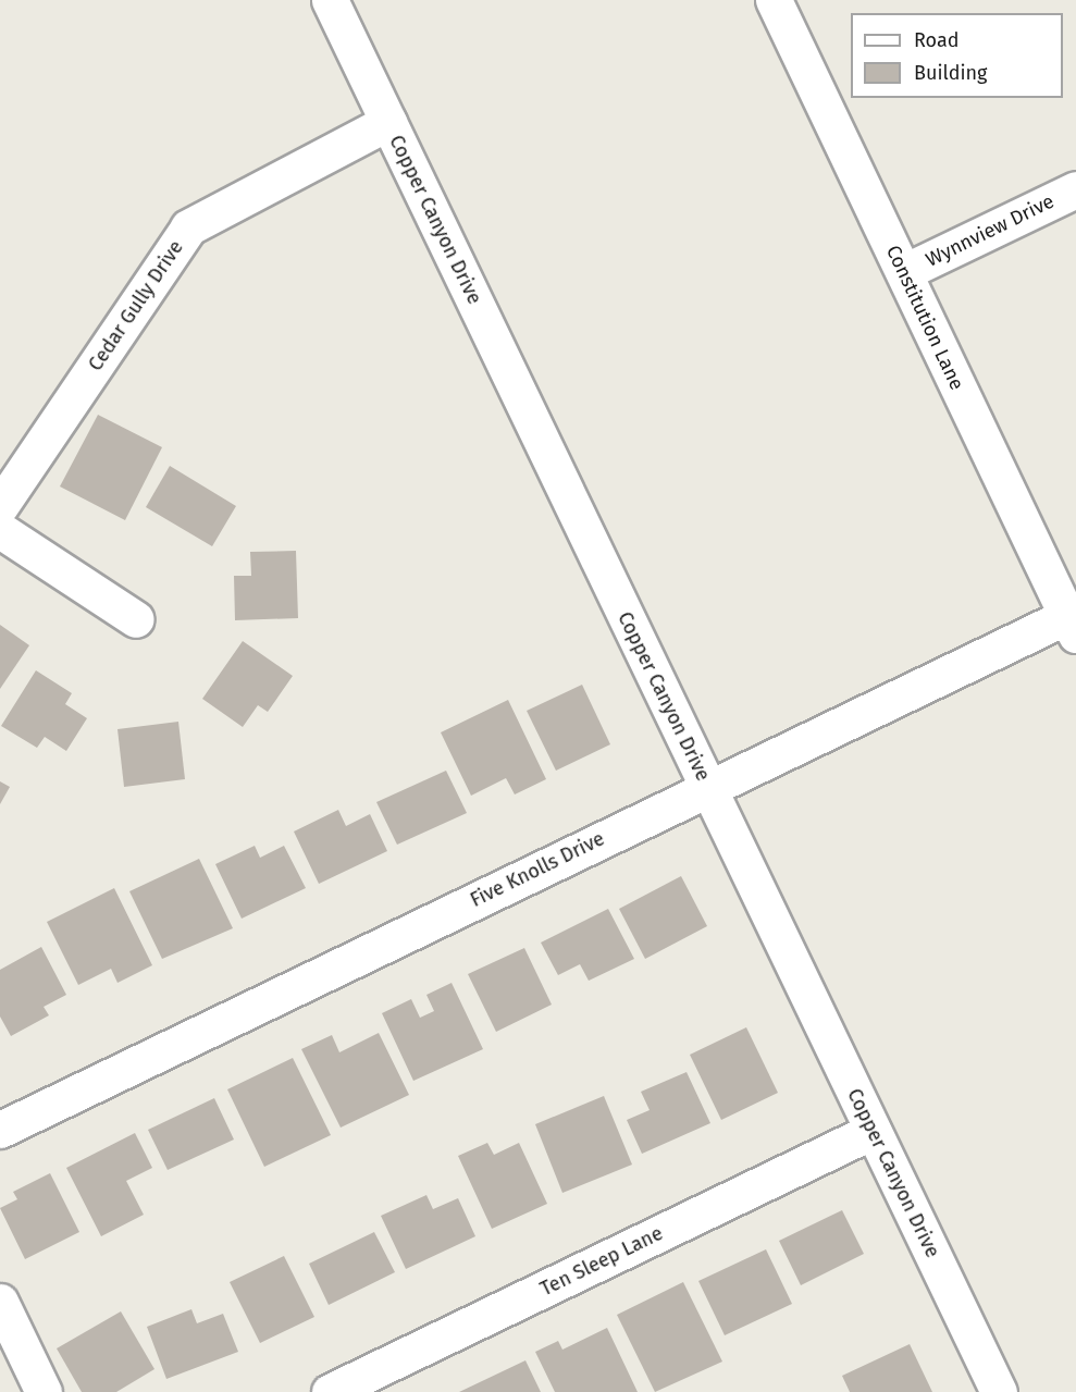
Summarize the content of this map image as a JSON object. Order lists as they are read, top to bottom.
{
  "streets": {
    "street": [
      "Copper Canyon Drive",
      "Wynnview Drive",
      "Cedar Gully Drive",
      "Constitution Lane",
      "Five Knolls Drive",
      "Ten Sleep Lane"
    ]
  },
  "crossings": [
    ["Copper Canyon Drive", "Cedar Gully Drive"],
    ["Copper Canyon Drive", "Five Knolls Drive"],
    ["Copper Canyon Drive", "Ten Sleep Lane"],
    ["Wynnview Drive", "Constitution Lane"],
    ["Constitution Lane", "Five Knolls Drive"]
  ],
  "legend": ["Road", "Building"]
}
